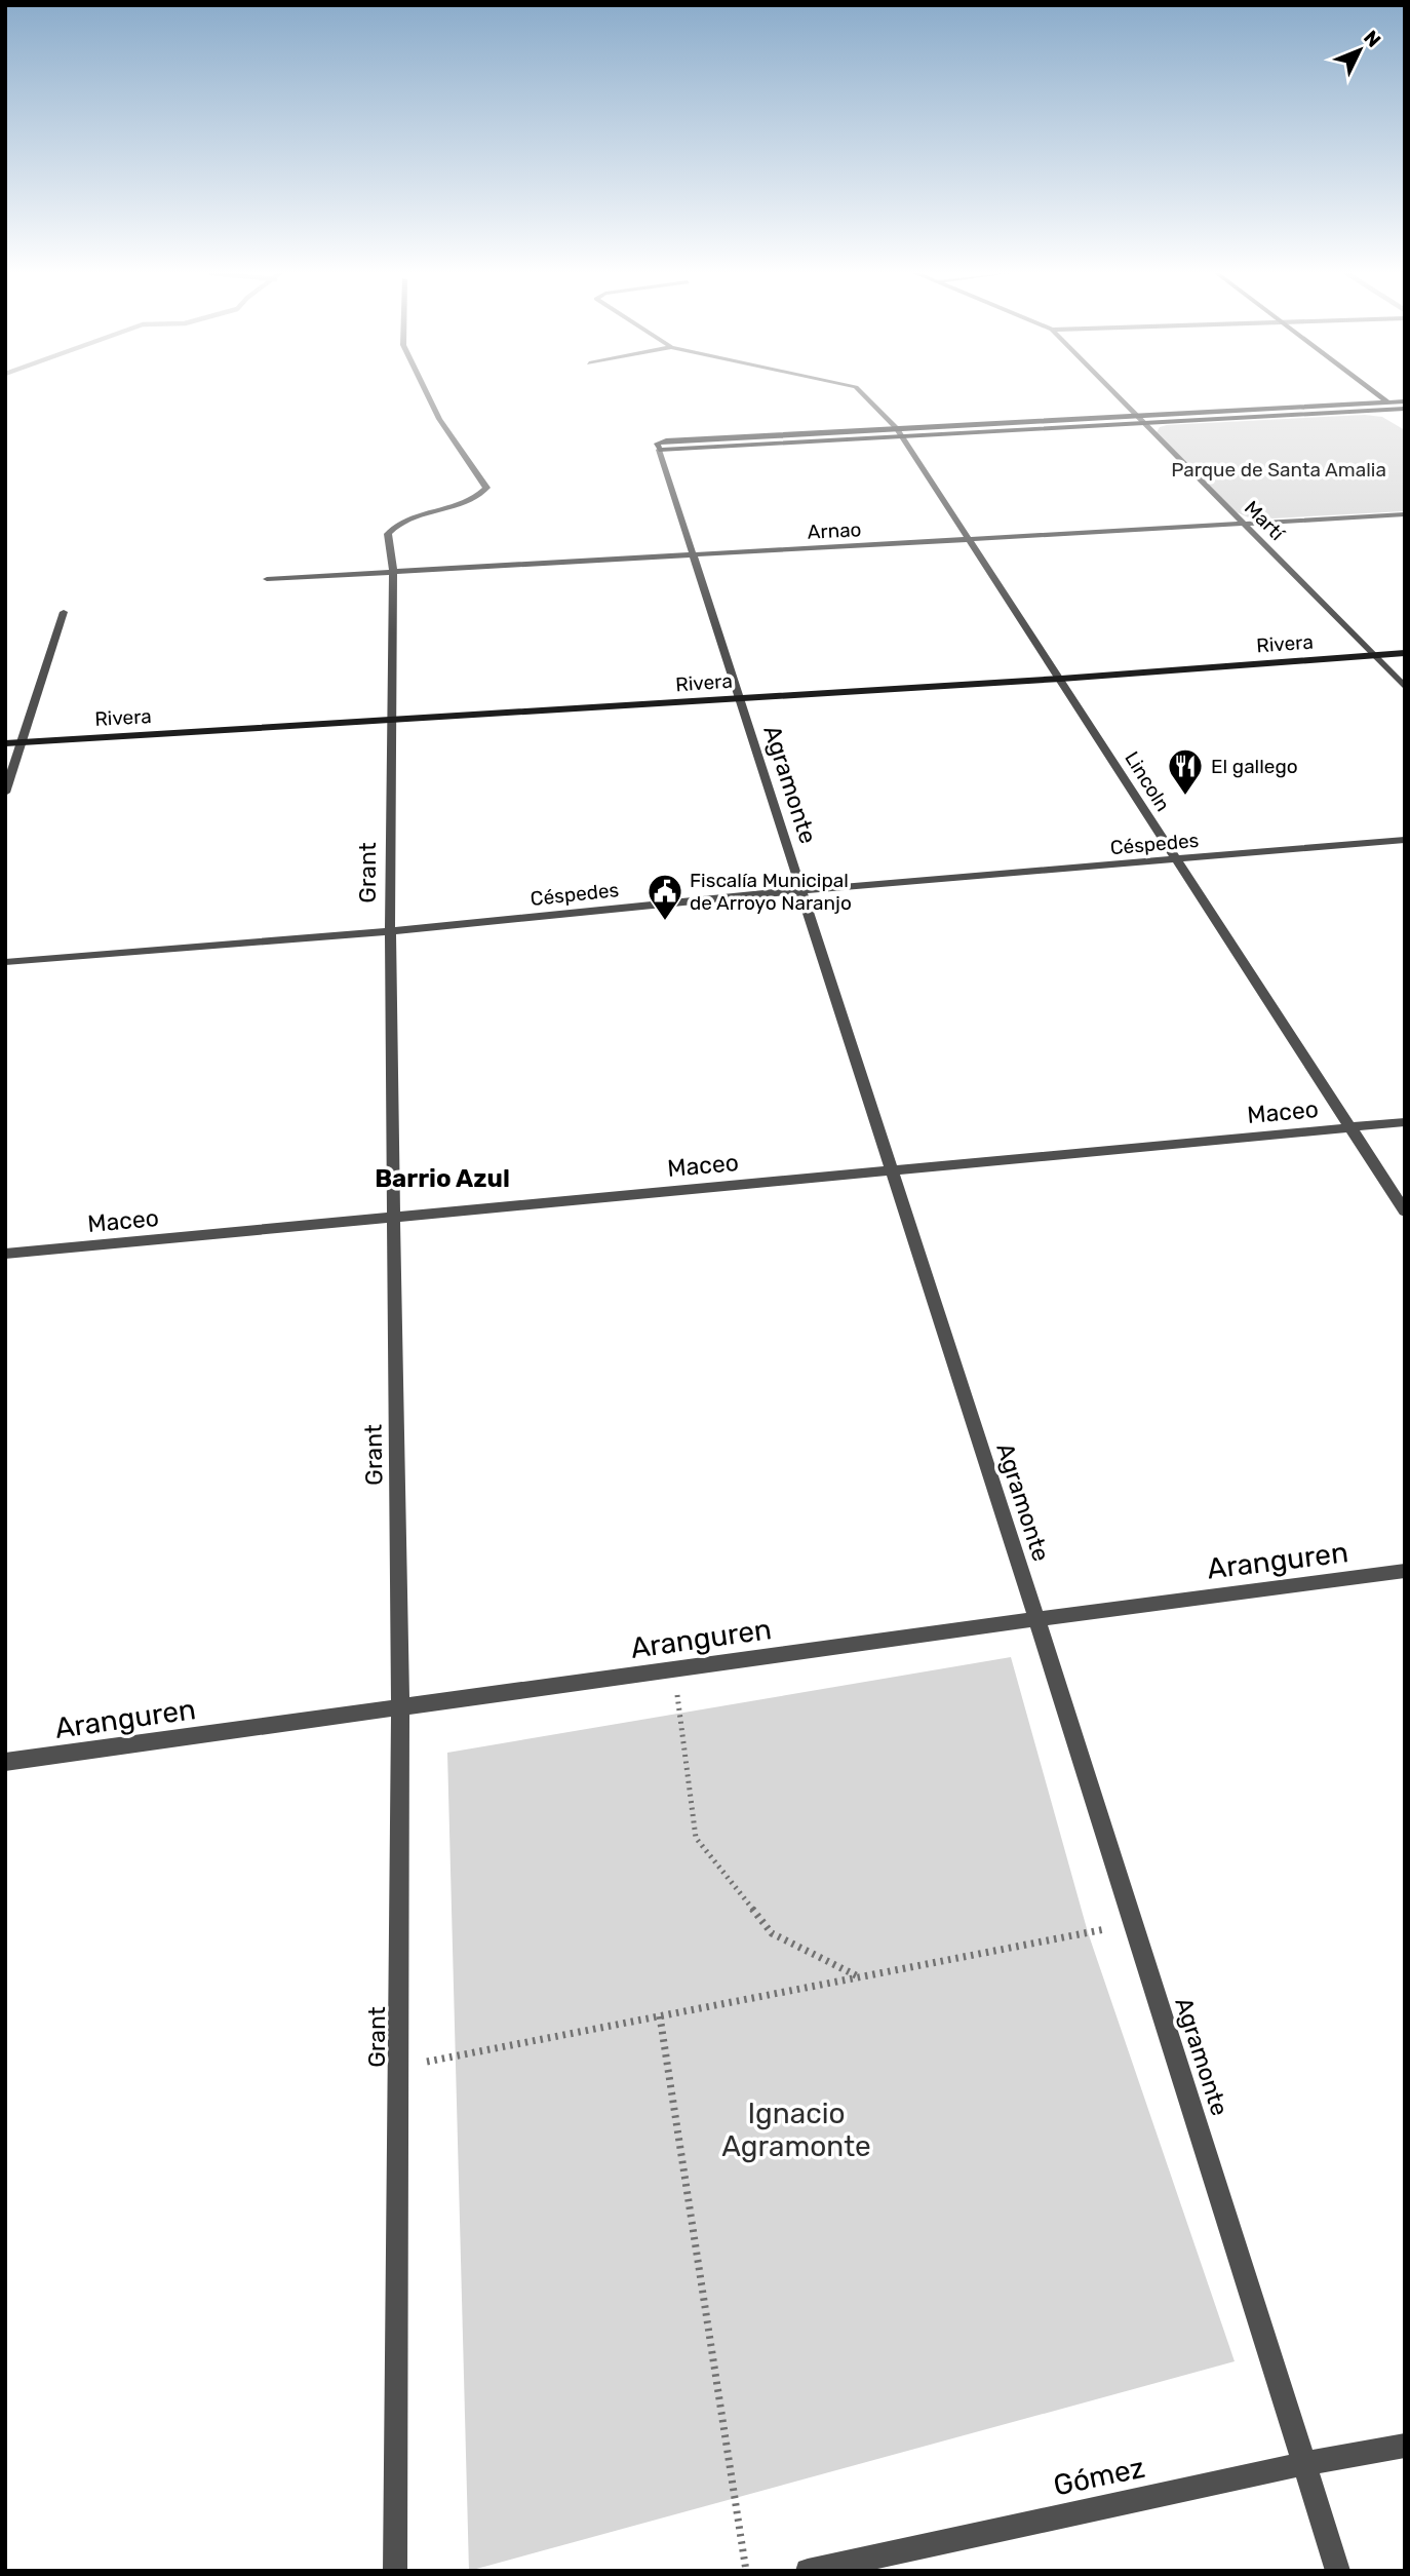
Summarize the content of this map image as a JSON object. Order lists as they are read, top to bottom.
{
  "streets": {
    "street": [
      "Martí",
      "Arnao",
      "Rivera",
      "Lincoln",
      "Agramonte",
      "Céspedes",
      "Grant",
      "Maceo",
      "Aranguren",
      "Gómez"
    ]
  },
  "crossings": [
    ["Martí", "Arnao"],
    ["Martí", "Rivera"],
    ["Arnao", "Lincoln"],
    ["Arnao", "Agramonte"],
    ["Arnao", "Grant"],
    ["Rivera", "Lincoln"],
    ["Rivera", "Agramonte"],
    ["Rivera", "Grant"],
    ["Lincoln", "Céspedes"],
    ["Lincoln", "Maceo"],
    ["Agramonte", "Céspedes"],
    ["Agramonte", "Maceo"],
    ["Agramonte", "Aranguren"],
    ["Agramonte", "Gómez"],
    ["Céspedes", "Grant"],
    ["Grant", "Maceo"],
    ["Grant", "Aranguren"]
  ],
  "districts": ["Barrio Azul"],
  "parks": ["Parque de Santa Amalia", "Ignacio Agramonte"],
  "places": {
    "restaurant": ["El gallego"],
    "public building": ["Fiscalía Municipal de Arroyo Naranjo"]
  },
  "north": "top right"
}
